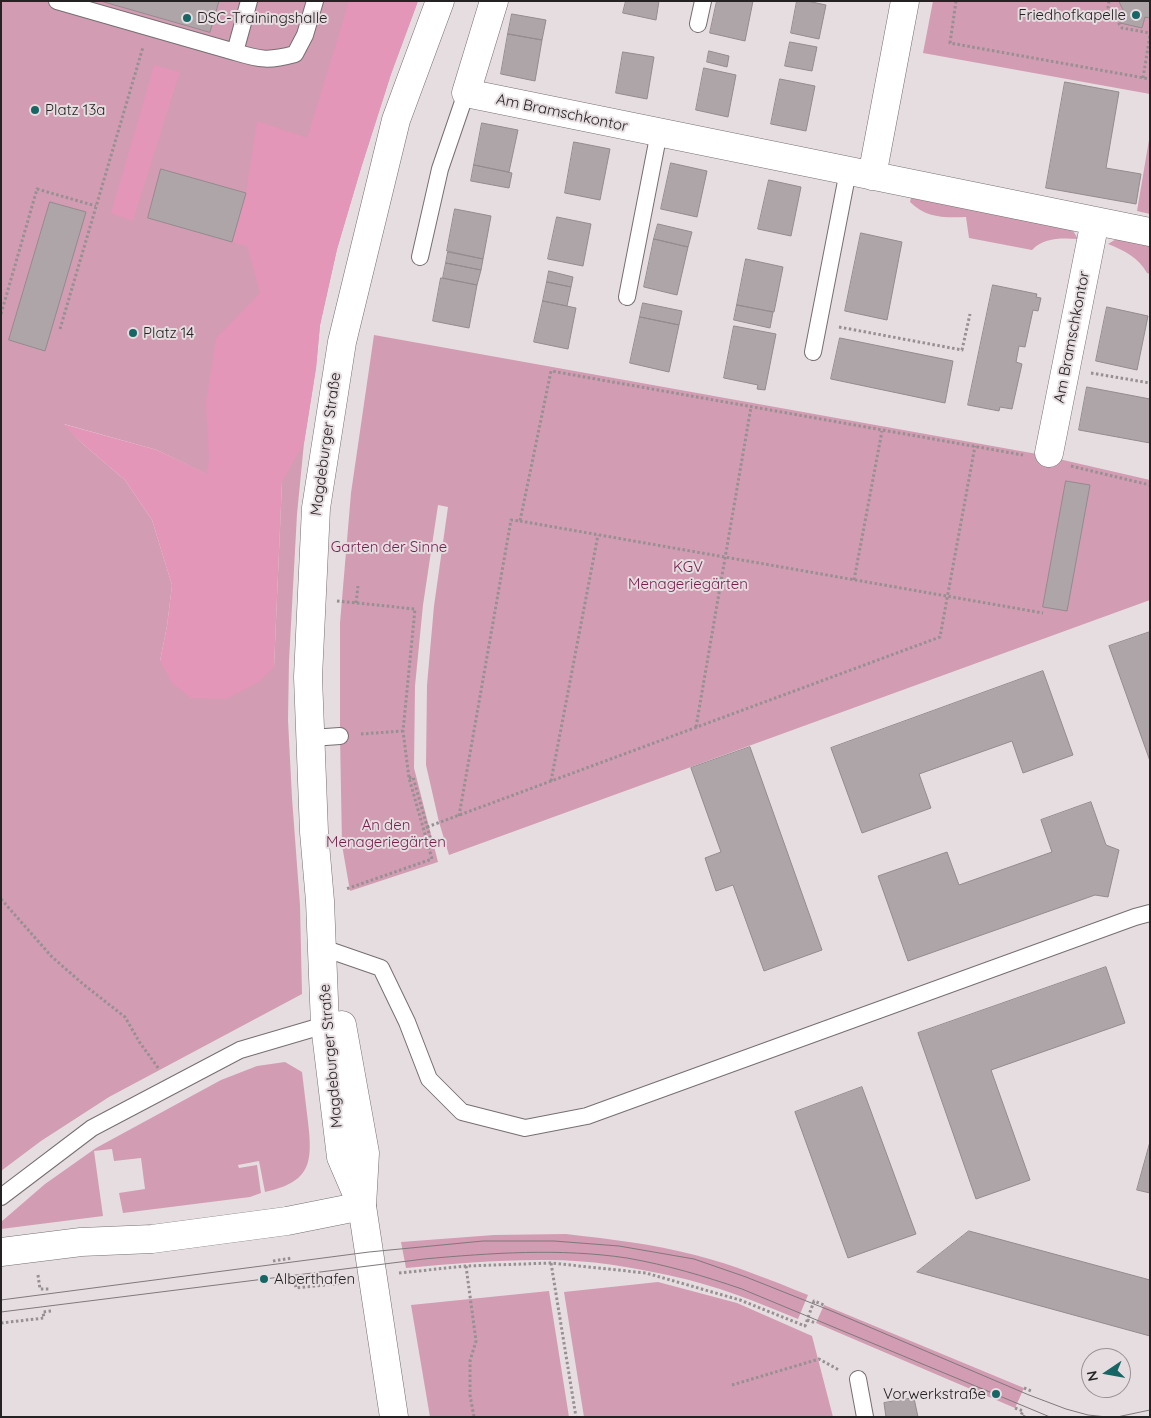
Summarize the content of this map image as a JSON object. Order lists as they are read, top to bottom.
{
  "streets": {
    "main road": ["Am Bramschkontor", "Magdeburger Straße"]
  },
  "parks": ["Garten der Sinne", "KGV Menageriegärten", "An den Menageriegärten"],
  "places": [
    "Friedhofkapelle",
    "DSC-Trainingshalle",
    "Platz 13a",
    "Platz 14",
    "Alberthafen",
    "Vorwerkstraße"
  ],
  "north": "left"
}
